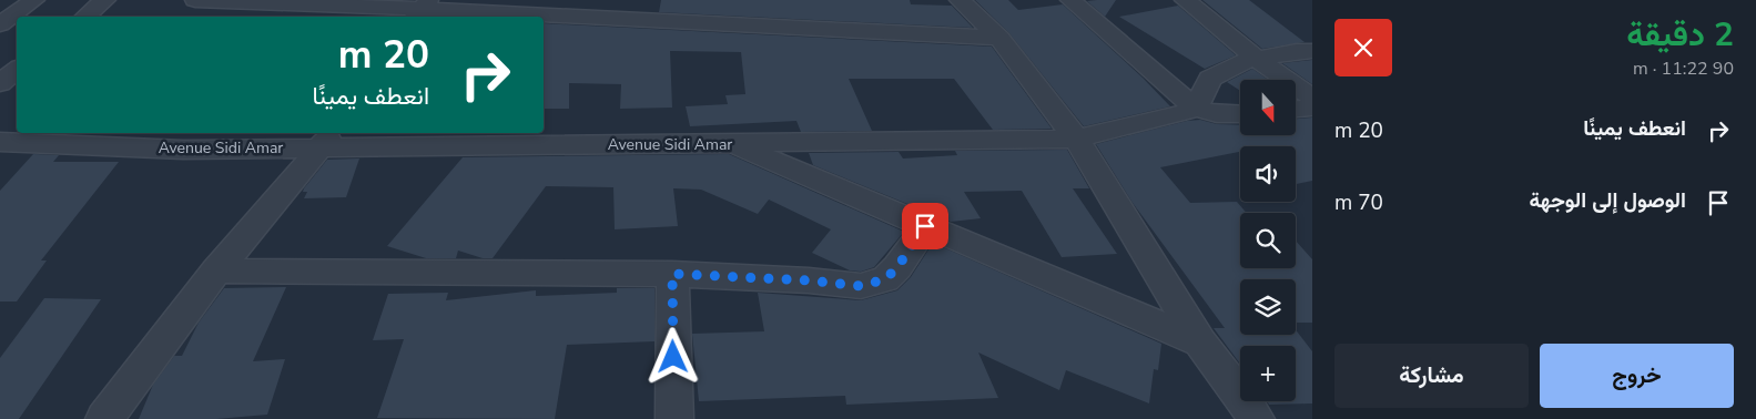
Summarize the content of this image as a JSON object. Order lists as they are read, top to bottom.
{
  "streets": {
    "street": ["Avenue Sidi Amar"]
  },
  "north": "bottom",
  "page": {
    "heading": ["2 دقيقة", "90 m · 11:22"],
    "turn": ["20 m", "انعطف يمينًا"],
    "map_buttons": "+",
    "list": [
      {
        "name": "انعطف يمينًا",
        "value": "20 m"
      },
      {
        "name": "الوصول إلى الوجهة",
        "value": "70 m"
      }
    ],
    "buttons": ["خروج", "مشاركة"]
  }
}
